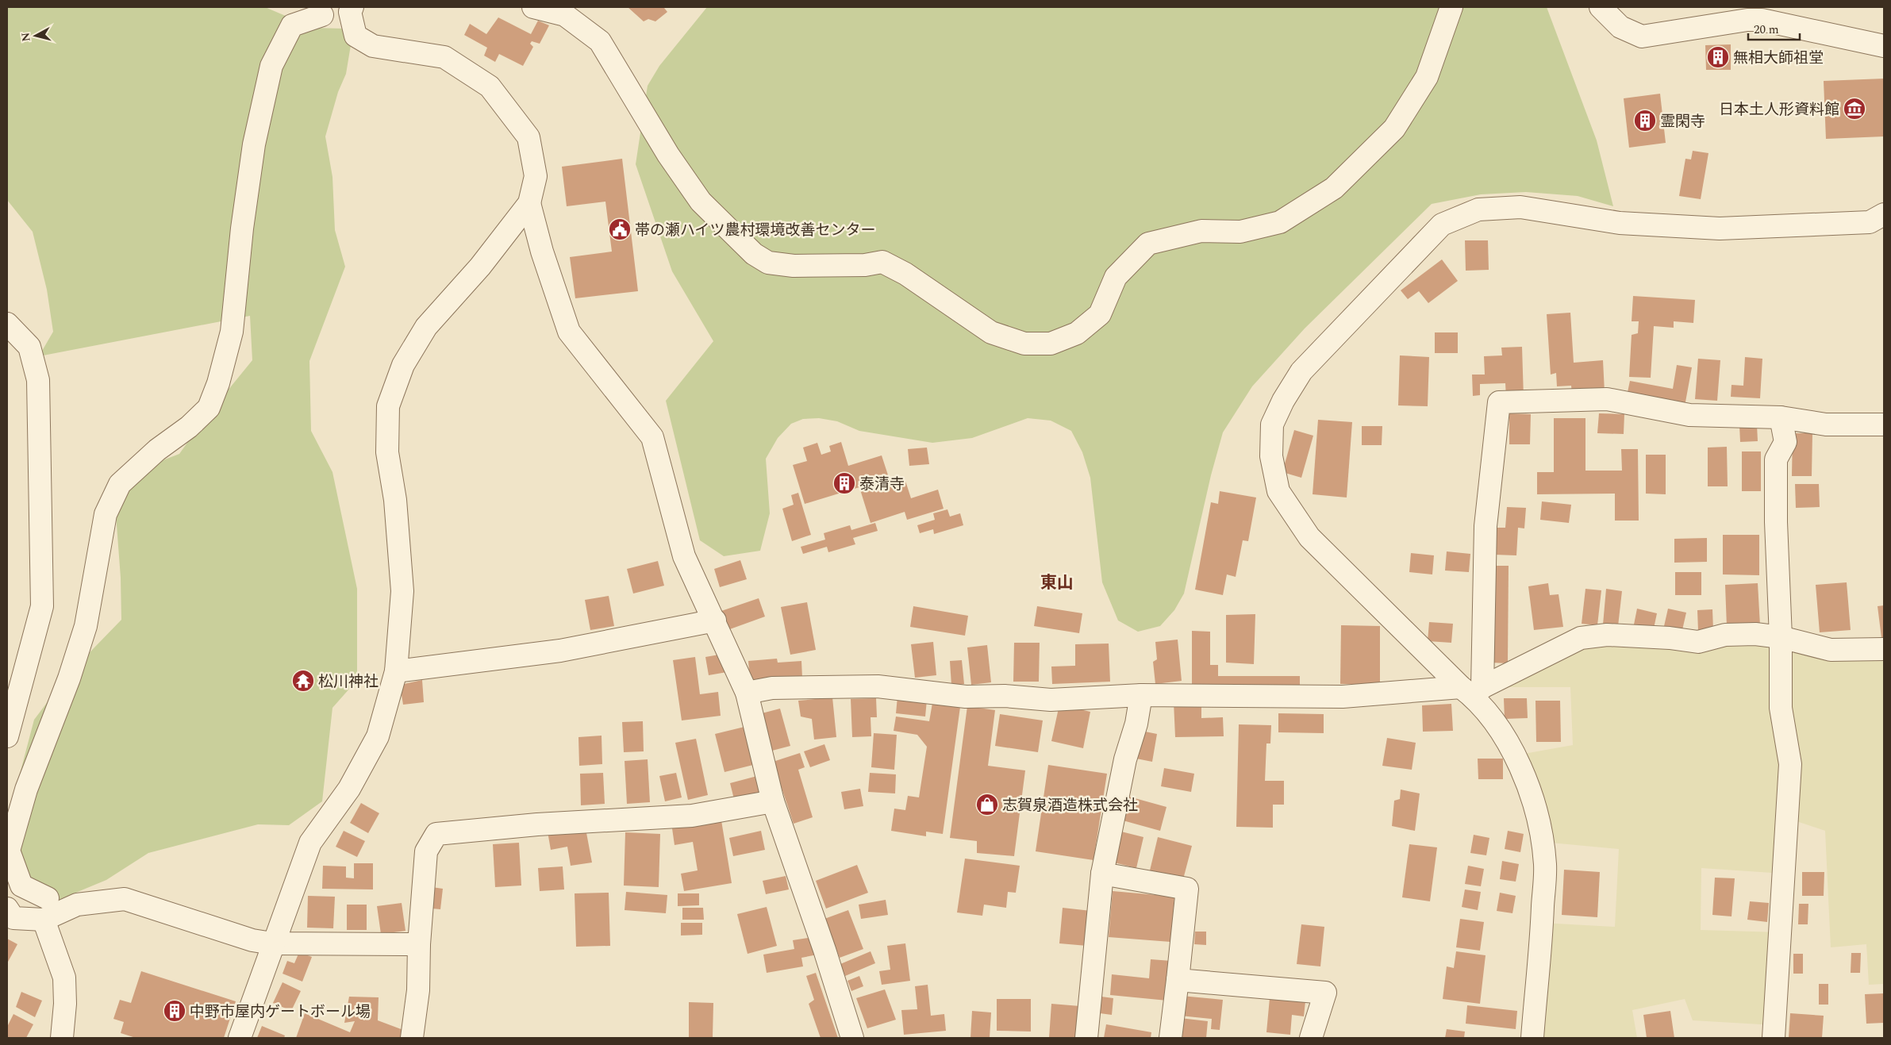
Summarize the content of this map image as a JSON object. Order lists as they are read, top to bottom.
{
  "districts": ["東山"],
  "places": {
    "building": [
      "無相大師祖堂",
      "霊閑寺",
      "泰清寺",
      "中野市屋内ゲートボール場"
    ],
    "museum": ["日本土人形資料館"],
    "public building": ["帯の瀬ハイツ農村環境改善センター"],
    "temple": ["松川神社"],
    "shop": ["志賀泉酒造株式会社"]
  },
  "scale_bar": "20 m",
  "north": "left"
}
